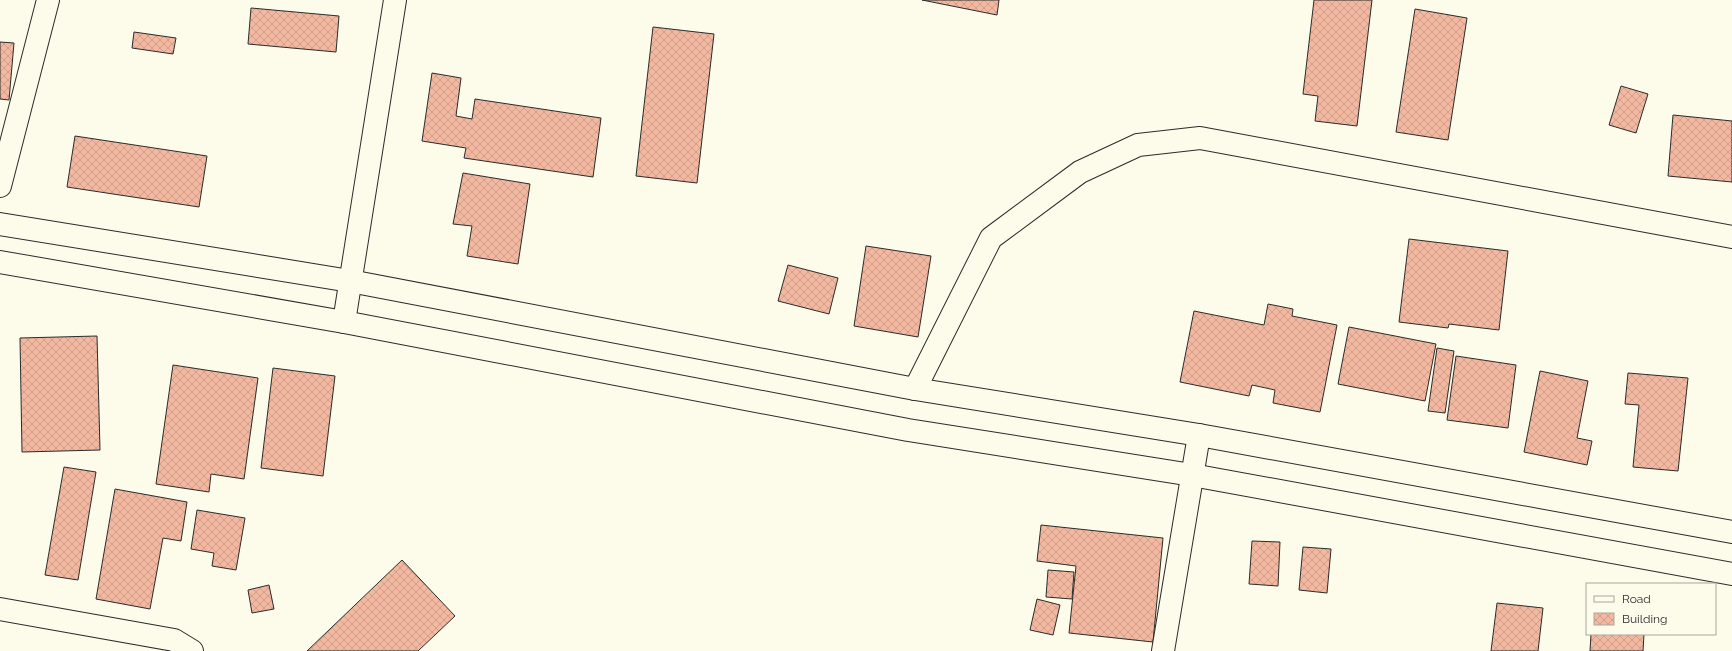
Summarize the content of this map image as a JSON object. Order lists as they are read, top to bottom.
{
  "legend": ["Road", "Building"]
}
